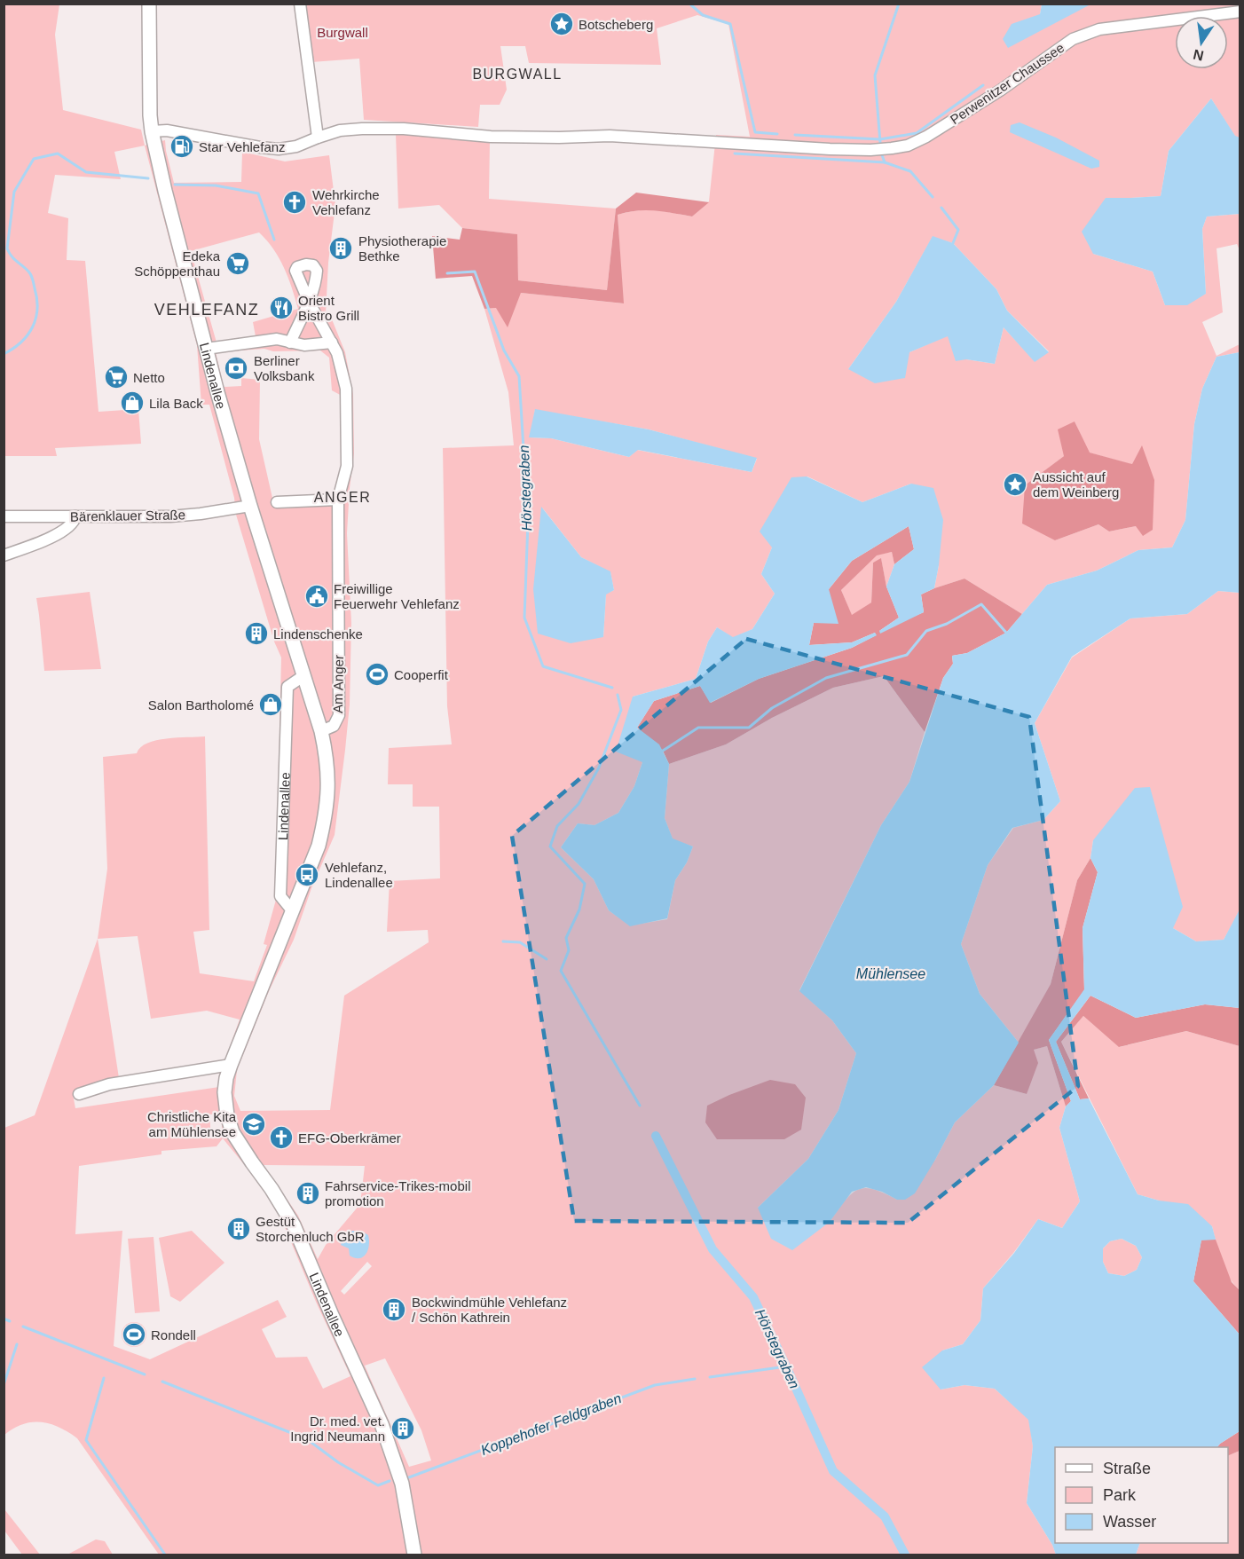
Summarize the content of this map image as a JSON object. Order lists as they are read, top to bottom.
{
  "streets": {
    "main road": ["Lindenallee"],
    "street": ["Perwenitzer Chaussee", "Bärenklauer Straße", "Am Anger"]
  },
  "crossings": [
    ["Lindenallee", "Bärenklauer Straße"],
    ["Lindenallee", "Am Anger"]
  ],
  "districts": ["BURGWALL", "VEHLEFANZ", "ANGER"],
  "water": ["Hörstegraben", "Mühlensee", "Koppehofer Feldgraben"],
  "parks": ["Burgwall"],
  "places": {
    "place": ["Botscheberg", "Aussicht auf dem Weinberg"],
    "fuel station": ["Star Vehlefanz"],
    "church": ["Wehrkirche Vehlefanz", "EFG-Oberkrämer"],
    "building": [
      "Physiotherapie Bethke",
      "Lindenschenke",
      "Fahrservice-Trikes-mobil promotion",
      "Gestüt Storchenluch GbR",
      "Bockwindmühle Vehlefanz / Schön Kathrein",
      "Dr. med. vet. Ingrid Neumann"
    ],
    "supermarket": ["Edeka Schöppenthau", "Netto"],
    "restaurant": ["Orient Bistro Grill"],
    "bank": ["Berliner Volksbank"],
    "shop": ["Lila Back", "Salon Bartholomé"],
    "public building": ["Freiwillige Feuerwehr Vehlefanz"],
    "sports": ["Cooperfit", "Rondell"],
    "bus stop": ["Vehlefanz, Lindenallee"],
    "school or university": ["Christliche Kita am Mühlensee"]
  },
  "legend": ["Straße", "Park", "Wasser"],
  "north": "bottom"
}
